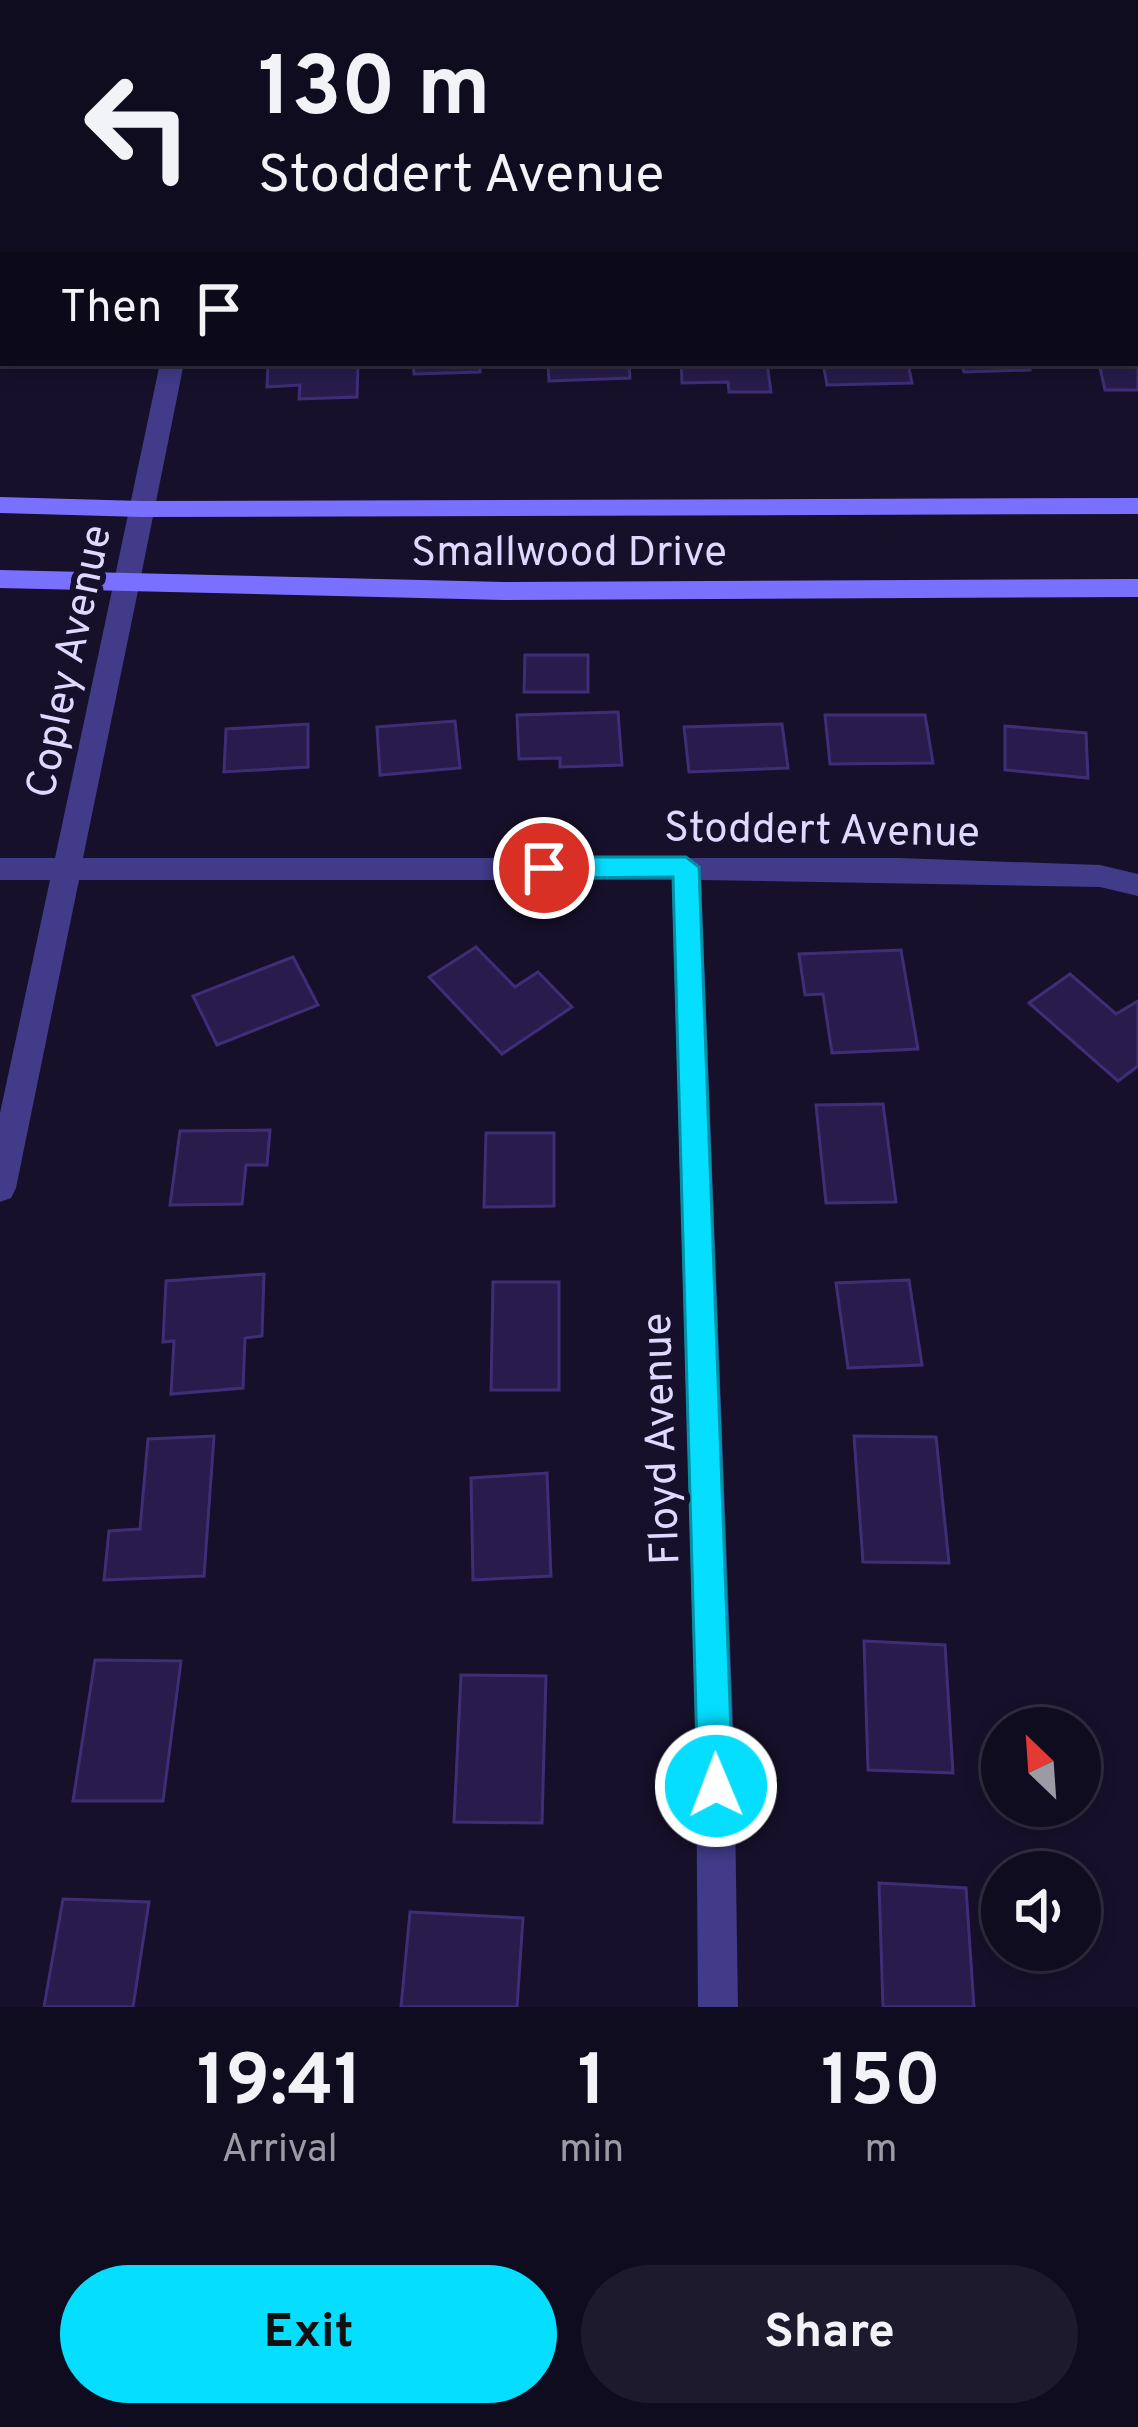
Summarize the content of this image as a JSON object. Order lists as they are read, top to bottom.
{
  "streets": {
    "main road": ["Smallwood Drive"],
    "street": ["Copley Avenue", "Stoddert Avenue", "Floyd Avenue"]
  },
  "crossings": [
    ["Smallwood Drive", "Copley Avenue"],
    ["Copley Avenue", "Stoddert Avenue"],
    ["Stoddert Avenue", "Floyd Avenue"]
  ],
  "north": "top left",
  "page": {
    "turn": ["130 m", "Stoddert Avenue"],
    "then": "Then",
    "eta": [
      "19:41",
      "Arrival",
      "1",
      "min",
      "150",
      "m"
    ],
    "buttons": ["Exit", "Share"]
  }
}
